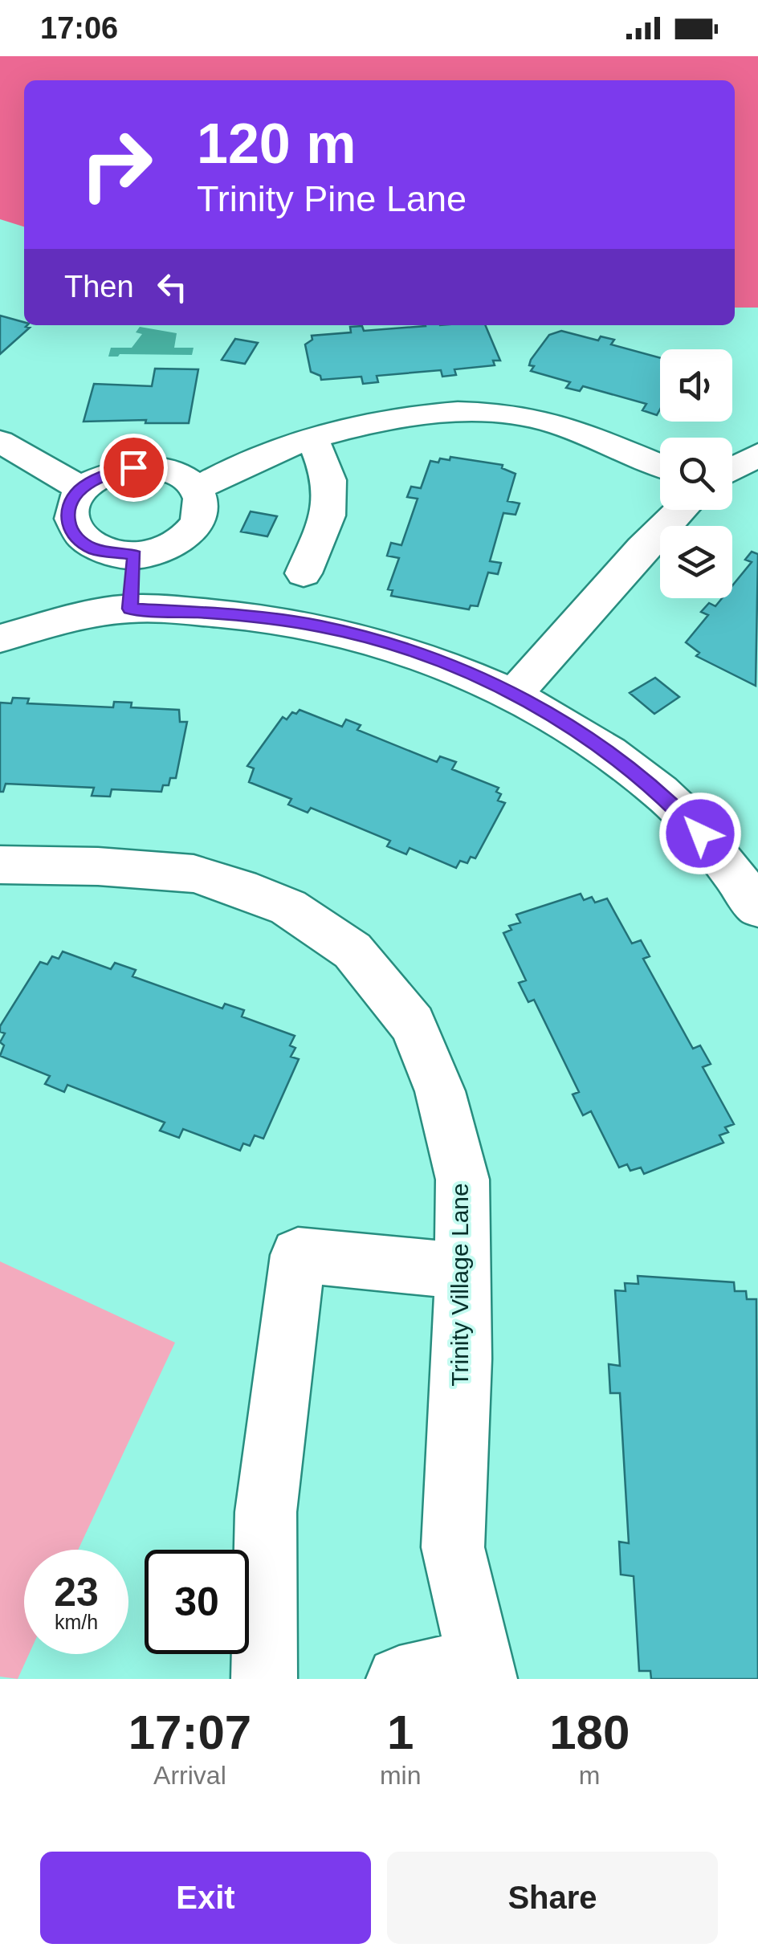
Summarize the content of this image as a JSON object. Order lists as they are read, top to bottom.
{
  "streets": {
    "street": ["Trinity Village Lane"]
  },
  "page": {
    "status": "17:06",
    "turn": ["120 m", "Trinity Pine Lane"],
    "then": "Then",
    "speed": "23 km/h",
    "limit": "30",
    "eta": [
      "17:07",
      "Arrival",
      "1",
      "min",
      "180",
      "m"
    ],
    "buttons": ["Exit", "Share"]
  }
}
